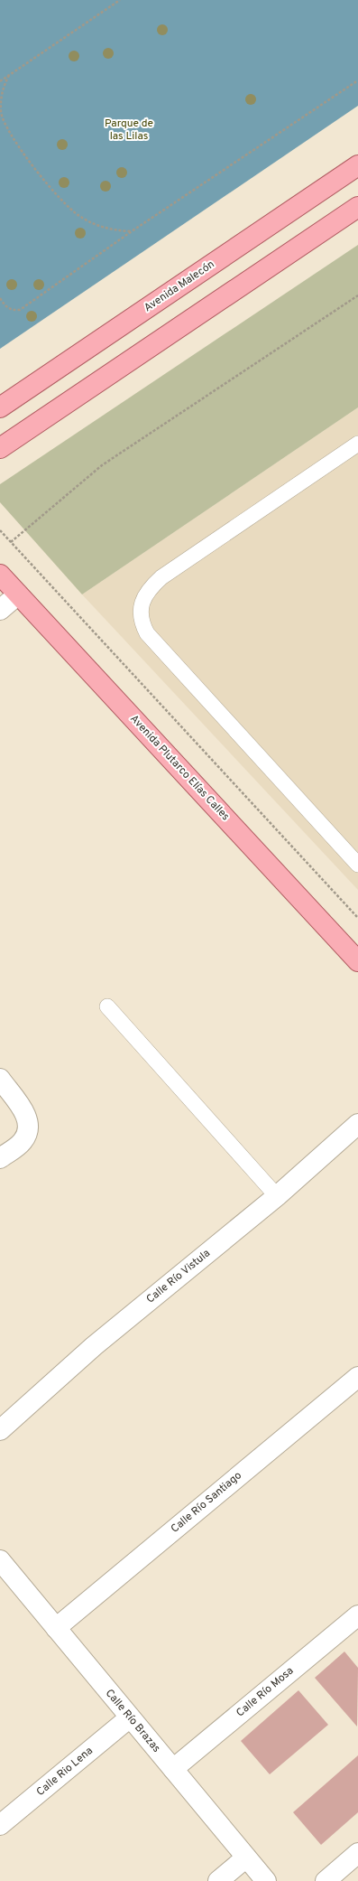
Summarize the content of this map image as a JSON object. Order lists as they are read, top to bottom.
{
  "streets": {
    "main road": ["Avenida Malecón", "Avenida Plutarco Elías Calles"],
    "street": [
      "Calle Río Vistula",
      "Calle Río Santiago",
      "Calle Río Mosa",
      "Calle Río Brazas",
      "Calle Rio Lena"
    ]
  },
  "crossings": [
    ["Calle Río Santiago", "Calle Río Brazas"],
    ["Calle Río Mosa", "Calle Río Brazas"],
    ["Calle Río Brazas", "Calle Rio Lena"]
  ],
  "parks": ["Parque de las Lilas"]
}
